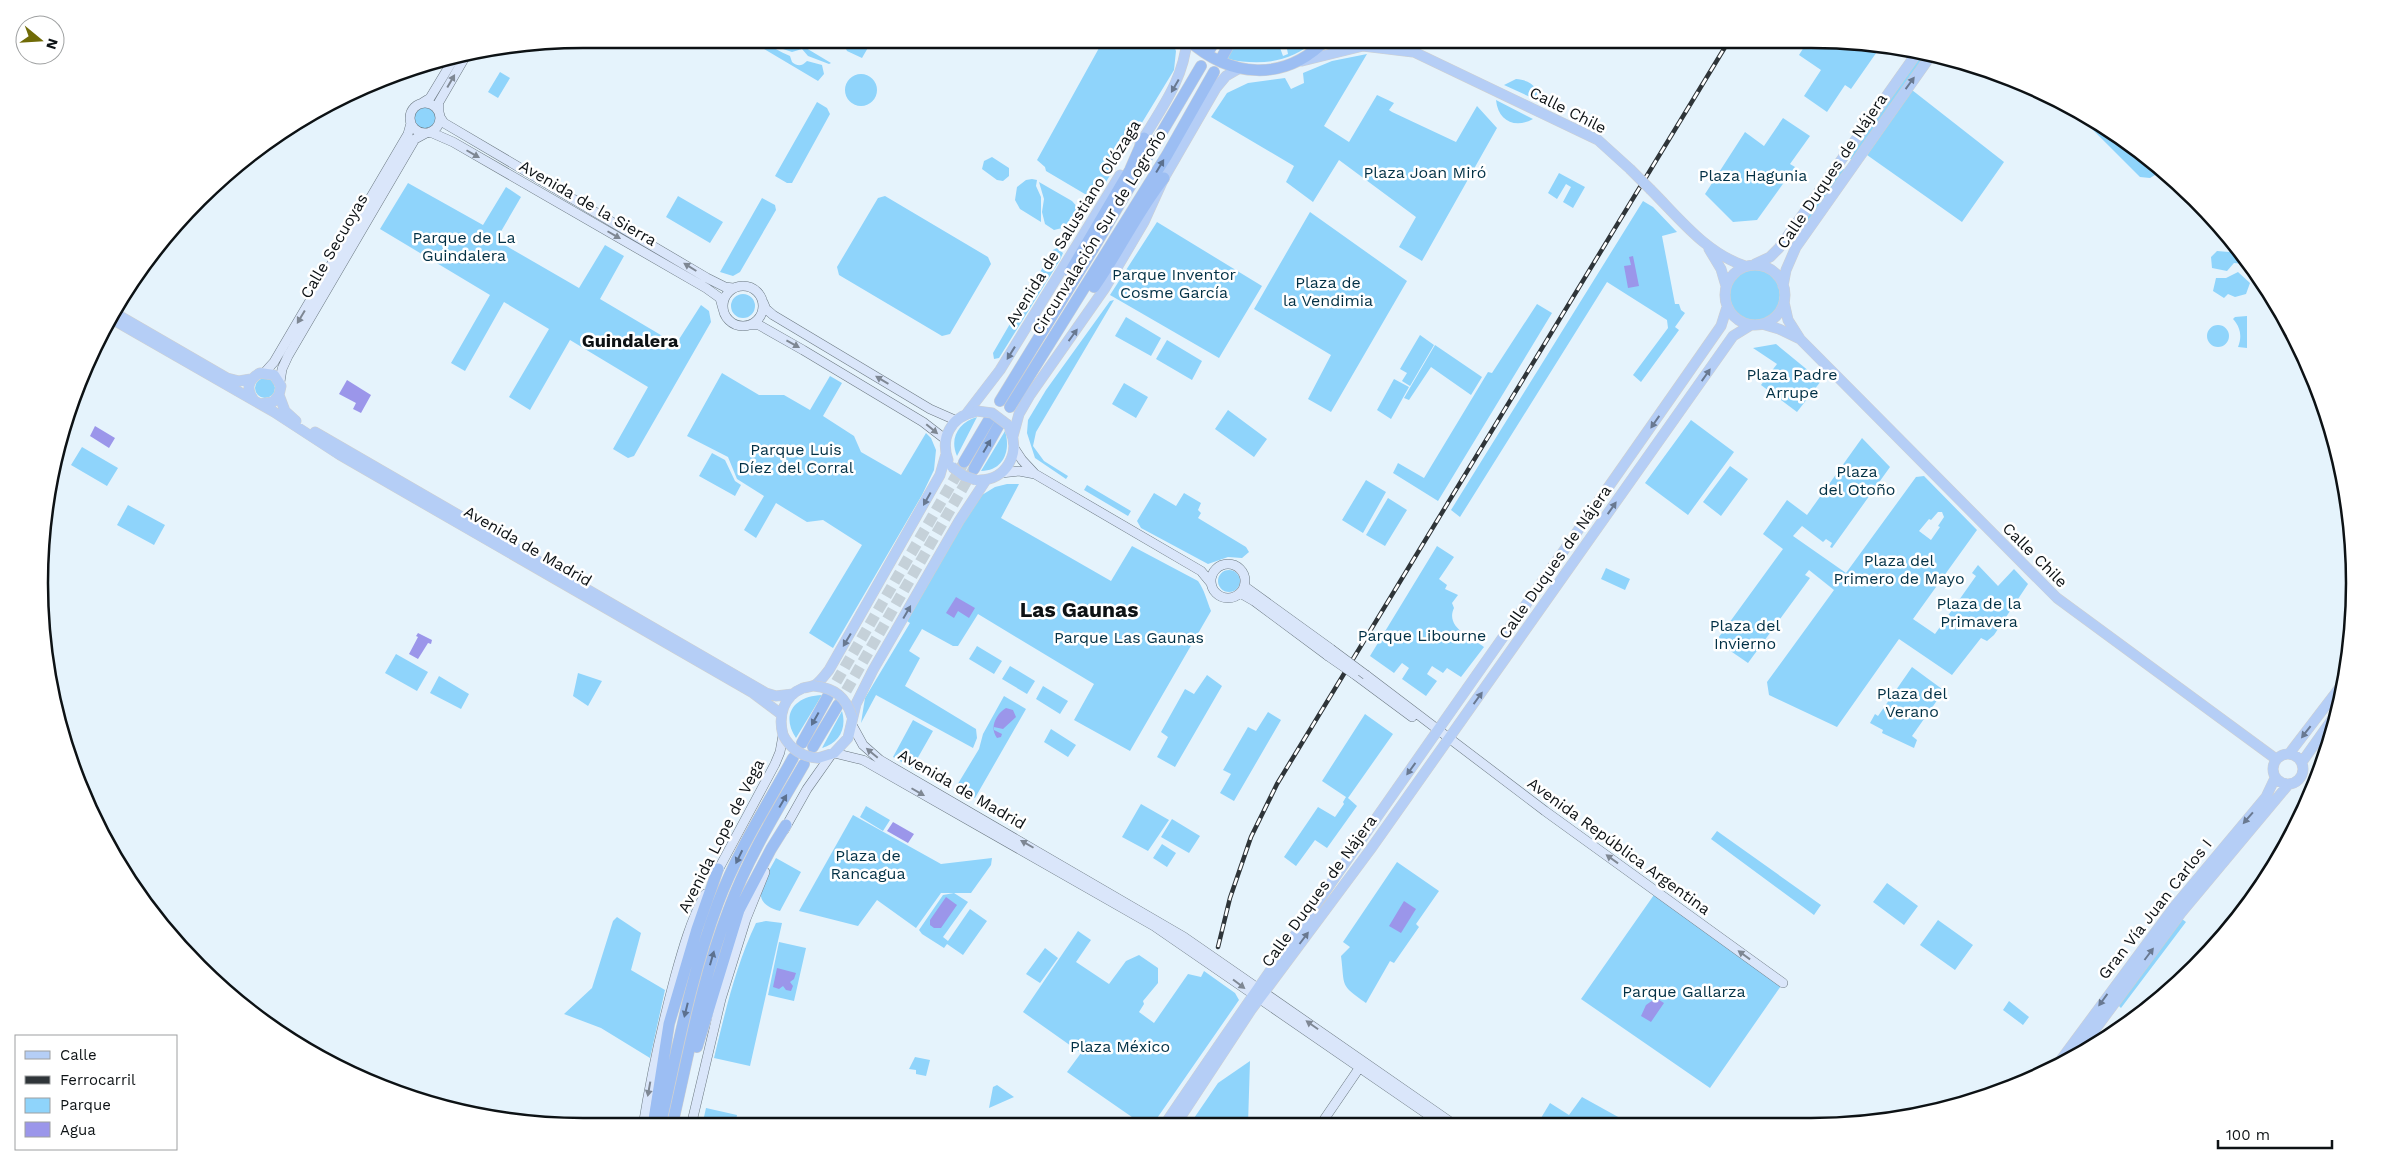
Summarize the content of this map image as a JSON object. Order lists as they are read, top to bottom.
{
  "streets": {
    "highway": ["Circunvalación Sur de Logroño"],
    "main road": [
      "Calle Chile",
      "Calle Duques de Nájera",
      "Avenida de la Sierra",
      "Avenida de Salustiano Olózaga",
      "Calle Secuoyas",
      "Avenida de Madrid",
      "Avenida Lope de Vega",
      "Avenida República Argentina",
      "Gran Vía Juan Carlos I"
    ]
  },
  "crossings": [
    ["Calle Chile", "Calle Duques de Nájera"],
    ["Calle Chile", "Gran Vía Juan Carlos I"],
    ["Calle Duques de Nájera", "Avenida República Argentina"],
    ["Avenida de la Sierra", "Calle Secuoyas"],
    ["Avenida de Salustiano Olózaga", "Circunvalación Sur de Logroño"],
    ["Calle Secuoyas", "Avenida de Madrid"],
    ["Avenida de Madrid", "Avenida Lope de Vega"]
  ],
  "one_way": ["Avenida República Argentina"],
  "districts": ["Guindalera", "Las Gaunas"],
  "parks": [
    "Plaza Joan Miró",
    "Plaza Hagunia",
    "Parque de La Guindalera",
    "Parque Inventor Cosme García",
    "Plaza de la Vendimia",
    "Plaza Padre Arrupe",
    "Parque Luis Díez del Corral",
    "Plaza del Otoño",
    "Plaza del Primero de Mayo",
    "Plaza de la Primavera",
    "Plaza del Invierno",
    "Parque Libourne",
    "Parque Las Gaunas",
    "Plaza del Verano",
    "Plaza de Rancagua",
    "Parque Gallarza",
    "Plaza México"
  ],
  "legend": [
    "Calle",
    "Ferrocarril",
    "Parque",
    "Agua"
  ],
  "scale_bar": "100 m",
  "north": "right"
}
